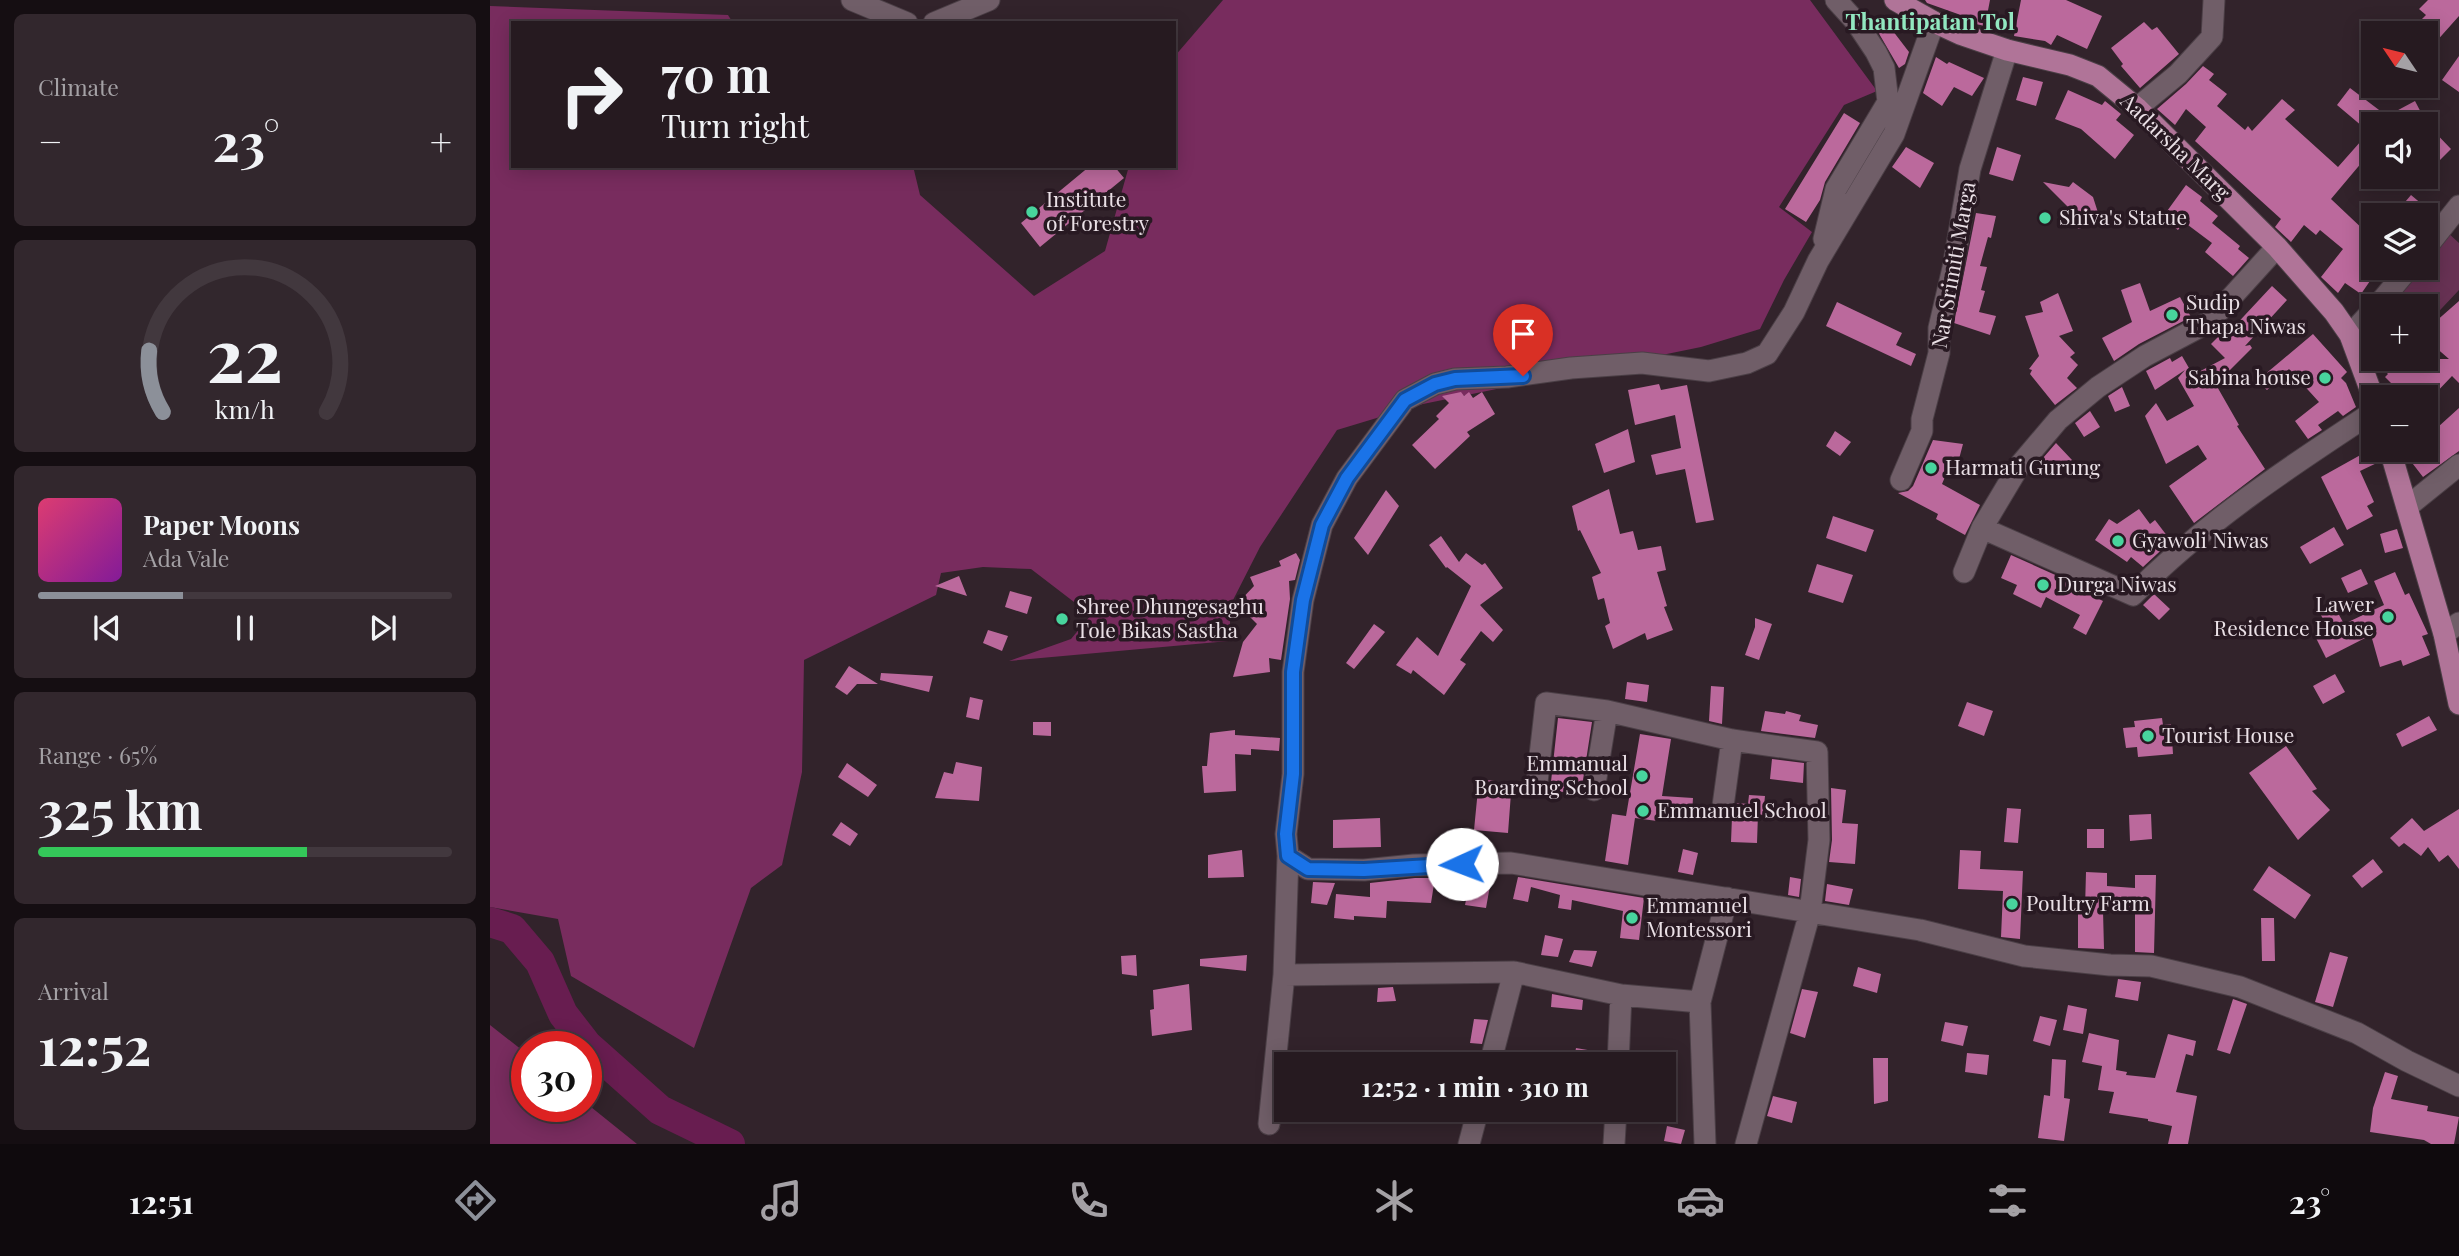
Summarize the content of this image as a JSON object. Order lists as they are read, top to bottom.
{
  "streets": {
    "main road": ["Aadarsha Marg"],
    "street": ["Nar Srimiti Marga"]
  },
  "crossings": [
    ["Aadarsha Marg", "Nar Srimiti Marga"]
  ],
  "districts": ["Thantipatan Tol"],
  "places": [
    "Institute of Forestry",
    "Shiva's Statue",
    "Sudip Thapa Niwas",
    "Sabina house",
    "Harmati Gurung",
    "Gyawoli Niwas",
    "Durga Niwas",
    "Lawer Residence House",
    "Shree Dhungesaghu Tole Bikas Sastha",
    "Tourist House",
    "Emmanual Boarding School",
    "Emmanuel School",
    "Poultry Farm",
    "Emmanuel Montessori"
  ],
  "north": "top left",
  "page": {
    "tile": [
      "Climate",
      ["Range · 65%", "325 km"],
      ["Arrival", "12:52"]
    ],
    "map_buttons": ["+", "−"],
    "turn": ["70 m", "Turn right"],
    "heat": ["−", "23°", "+"],
    "song": ["Paper Moons", "Ada Vale"],
    "limit": "30",
    "trip": "12:52 · 1 min · 310 m",
    "tabs": ["12:51", "23°"],
    "gauge": ["22", "km/h"]
  }
}
